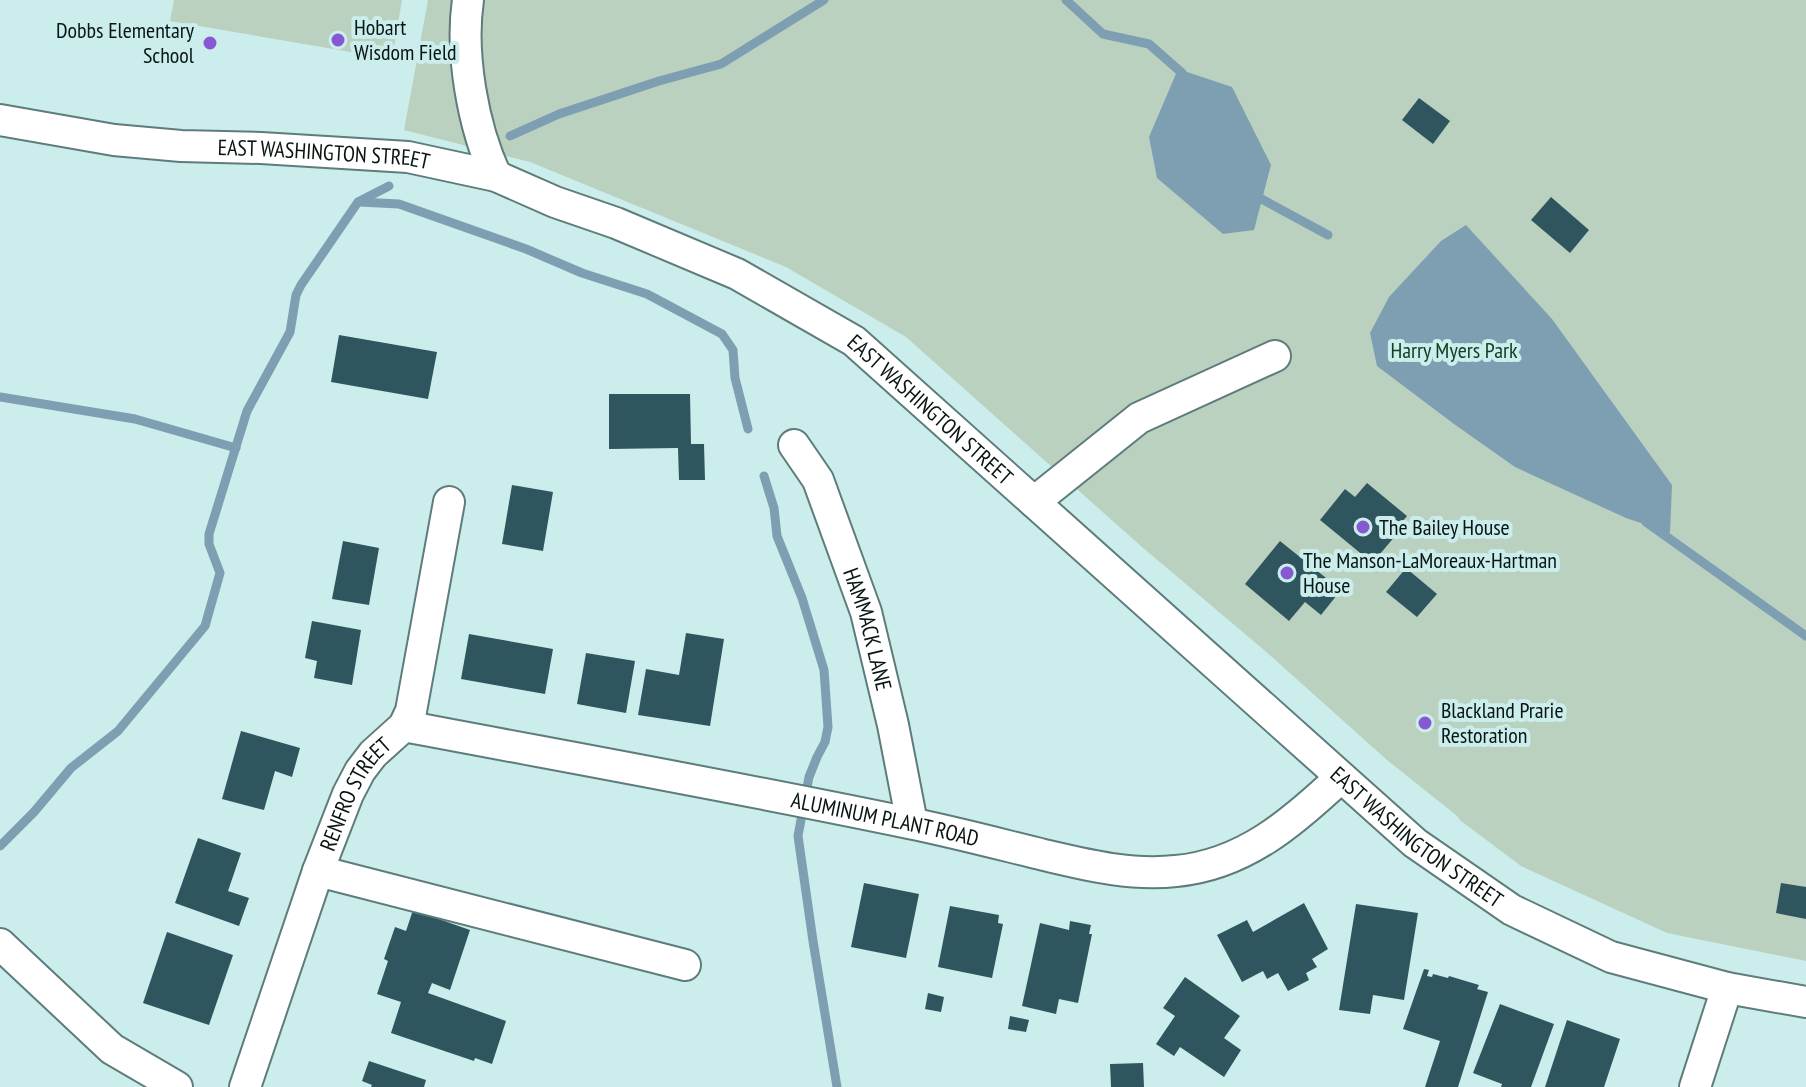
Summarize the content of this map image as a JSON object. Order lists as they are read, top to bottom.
{
  "streets": {
    "street": [
      "EAST WASHINGTON STREET",
      "HAMMACK LANE",
      "RENFRO STREET",
      "ALUMINUM PLANT ROAD"
    ]
  },
  "crossings": [
    ["EAST WASHINGTON STREET", "ALUMINUM PLANT ROAD"],
    ["HAMMACK LANE", "ALUMINUM PLANT ROAD"],
    ["RENFRO STREET", "ALUMINUM PLANT ROAD"]
  ],
  "parks": ["Harry Myers Park"],
  "places": [
    "Hobart Wisdom Field",
    "Dobbs Elementary School",
    "The Bailey House",
    "The Manson-LaMoreaux-Hartman House",
    "Blackland Prarie Restoration"
  ]
}
